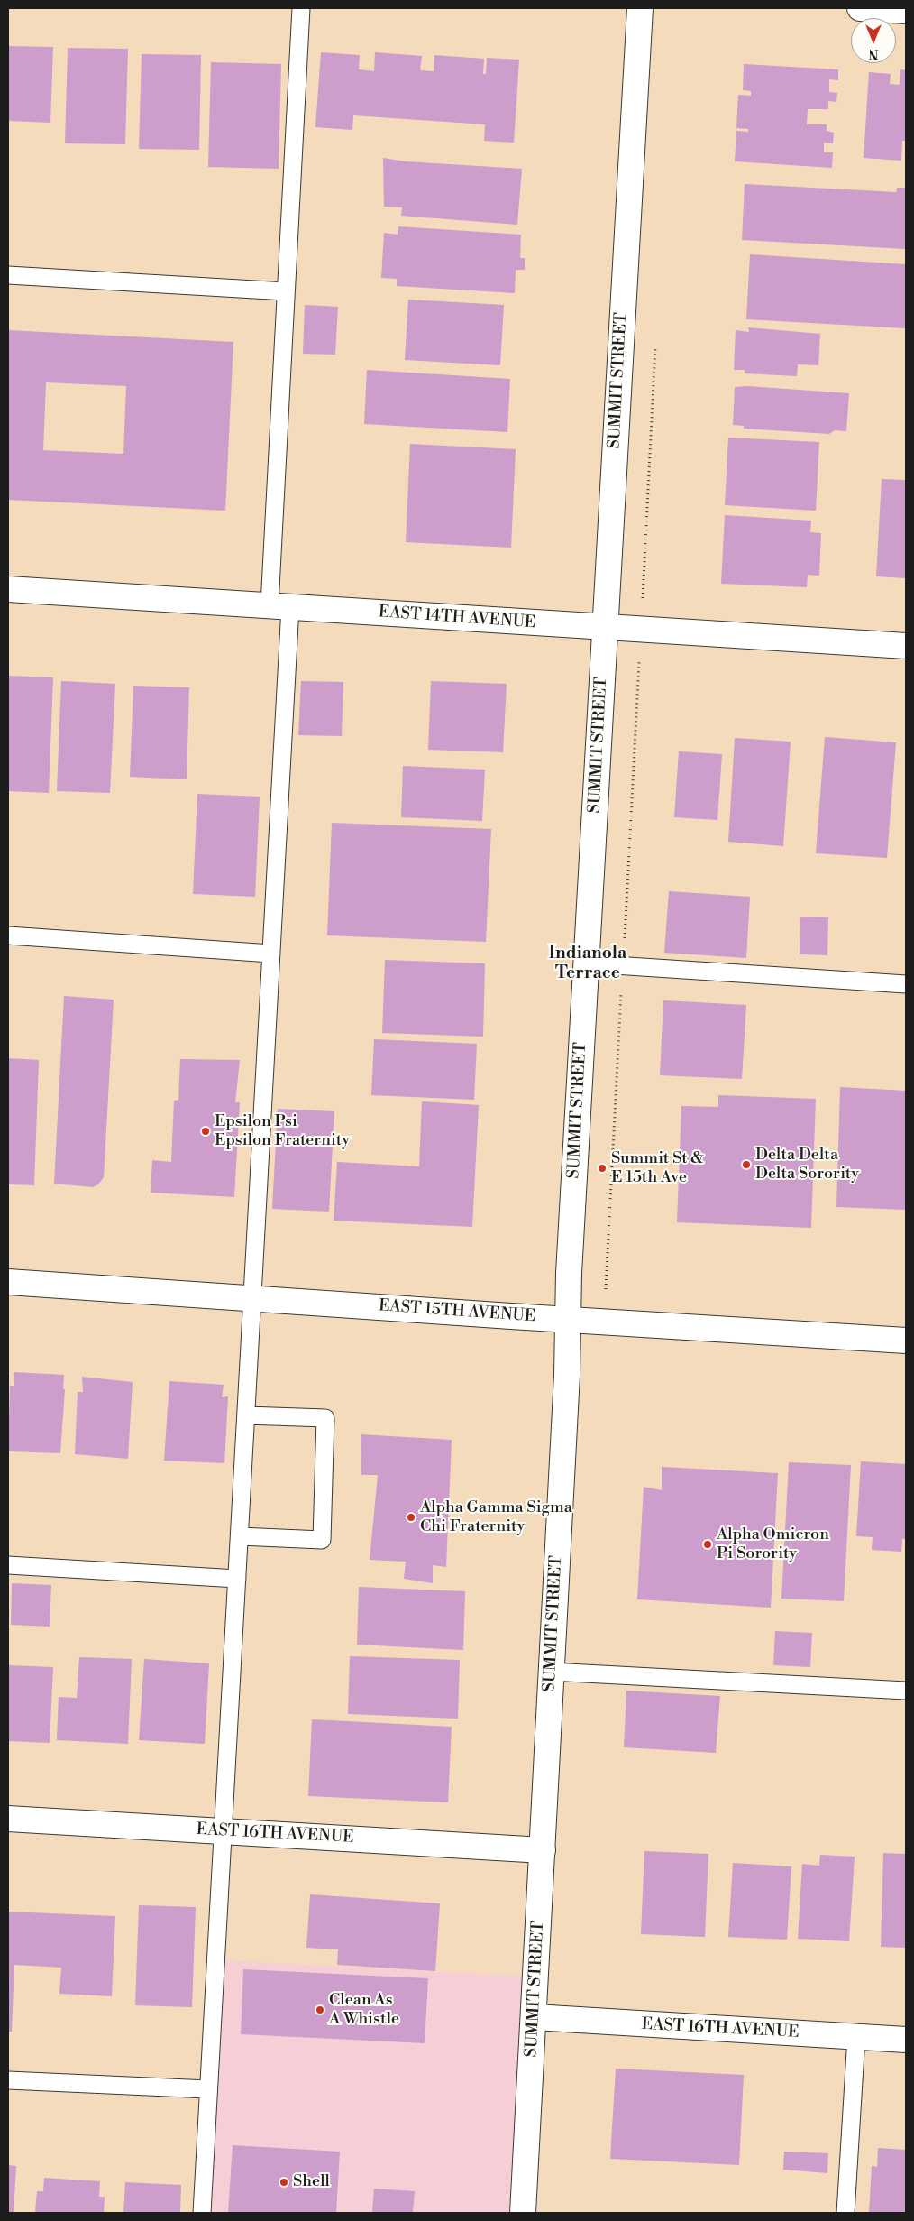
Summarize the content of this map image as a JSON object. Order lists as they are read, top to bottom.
{
  "streets": {
    "street": [
      "SUMMIT STREET",
      "EAST 14TH AVENUE",
      "EAST 15TH AVENUE",
      "EAST 16TH AVENUE"
    ]
  },
  "crossings": [
    ["SUMMIT STREET", "EAST 14TH AVENUE"],
    ["SUMMIT STREET", "EAST 15TH AVENUE"],
    ["SUMMIT STREET", "EAST 16TH AVENUE"]
  ],
  "districts": ["Indianola Terrace"],
  "places": [
    "Epsilon Psi Epsilon Fraternity",
    "Delta Delta Delta Sorority",
    "Summit St & E 15th Ave",
    "Alpha Gamma Sigma Chi Fraternity",
    "Alpha Omicron Pi Sorority",
    "Clean As A Whistle",
    "Shell"
  ],
  "north": "bottom"
}
